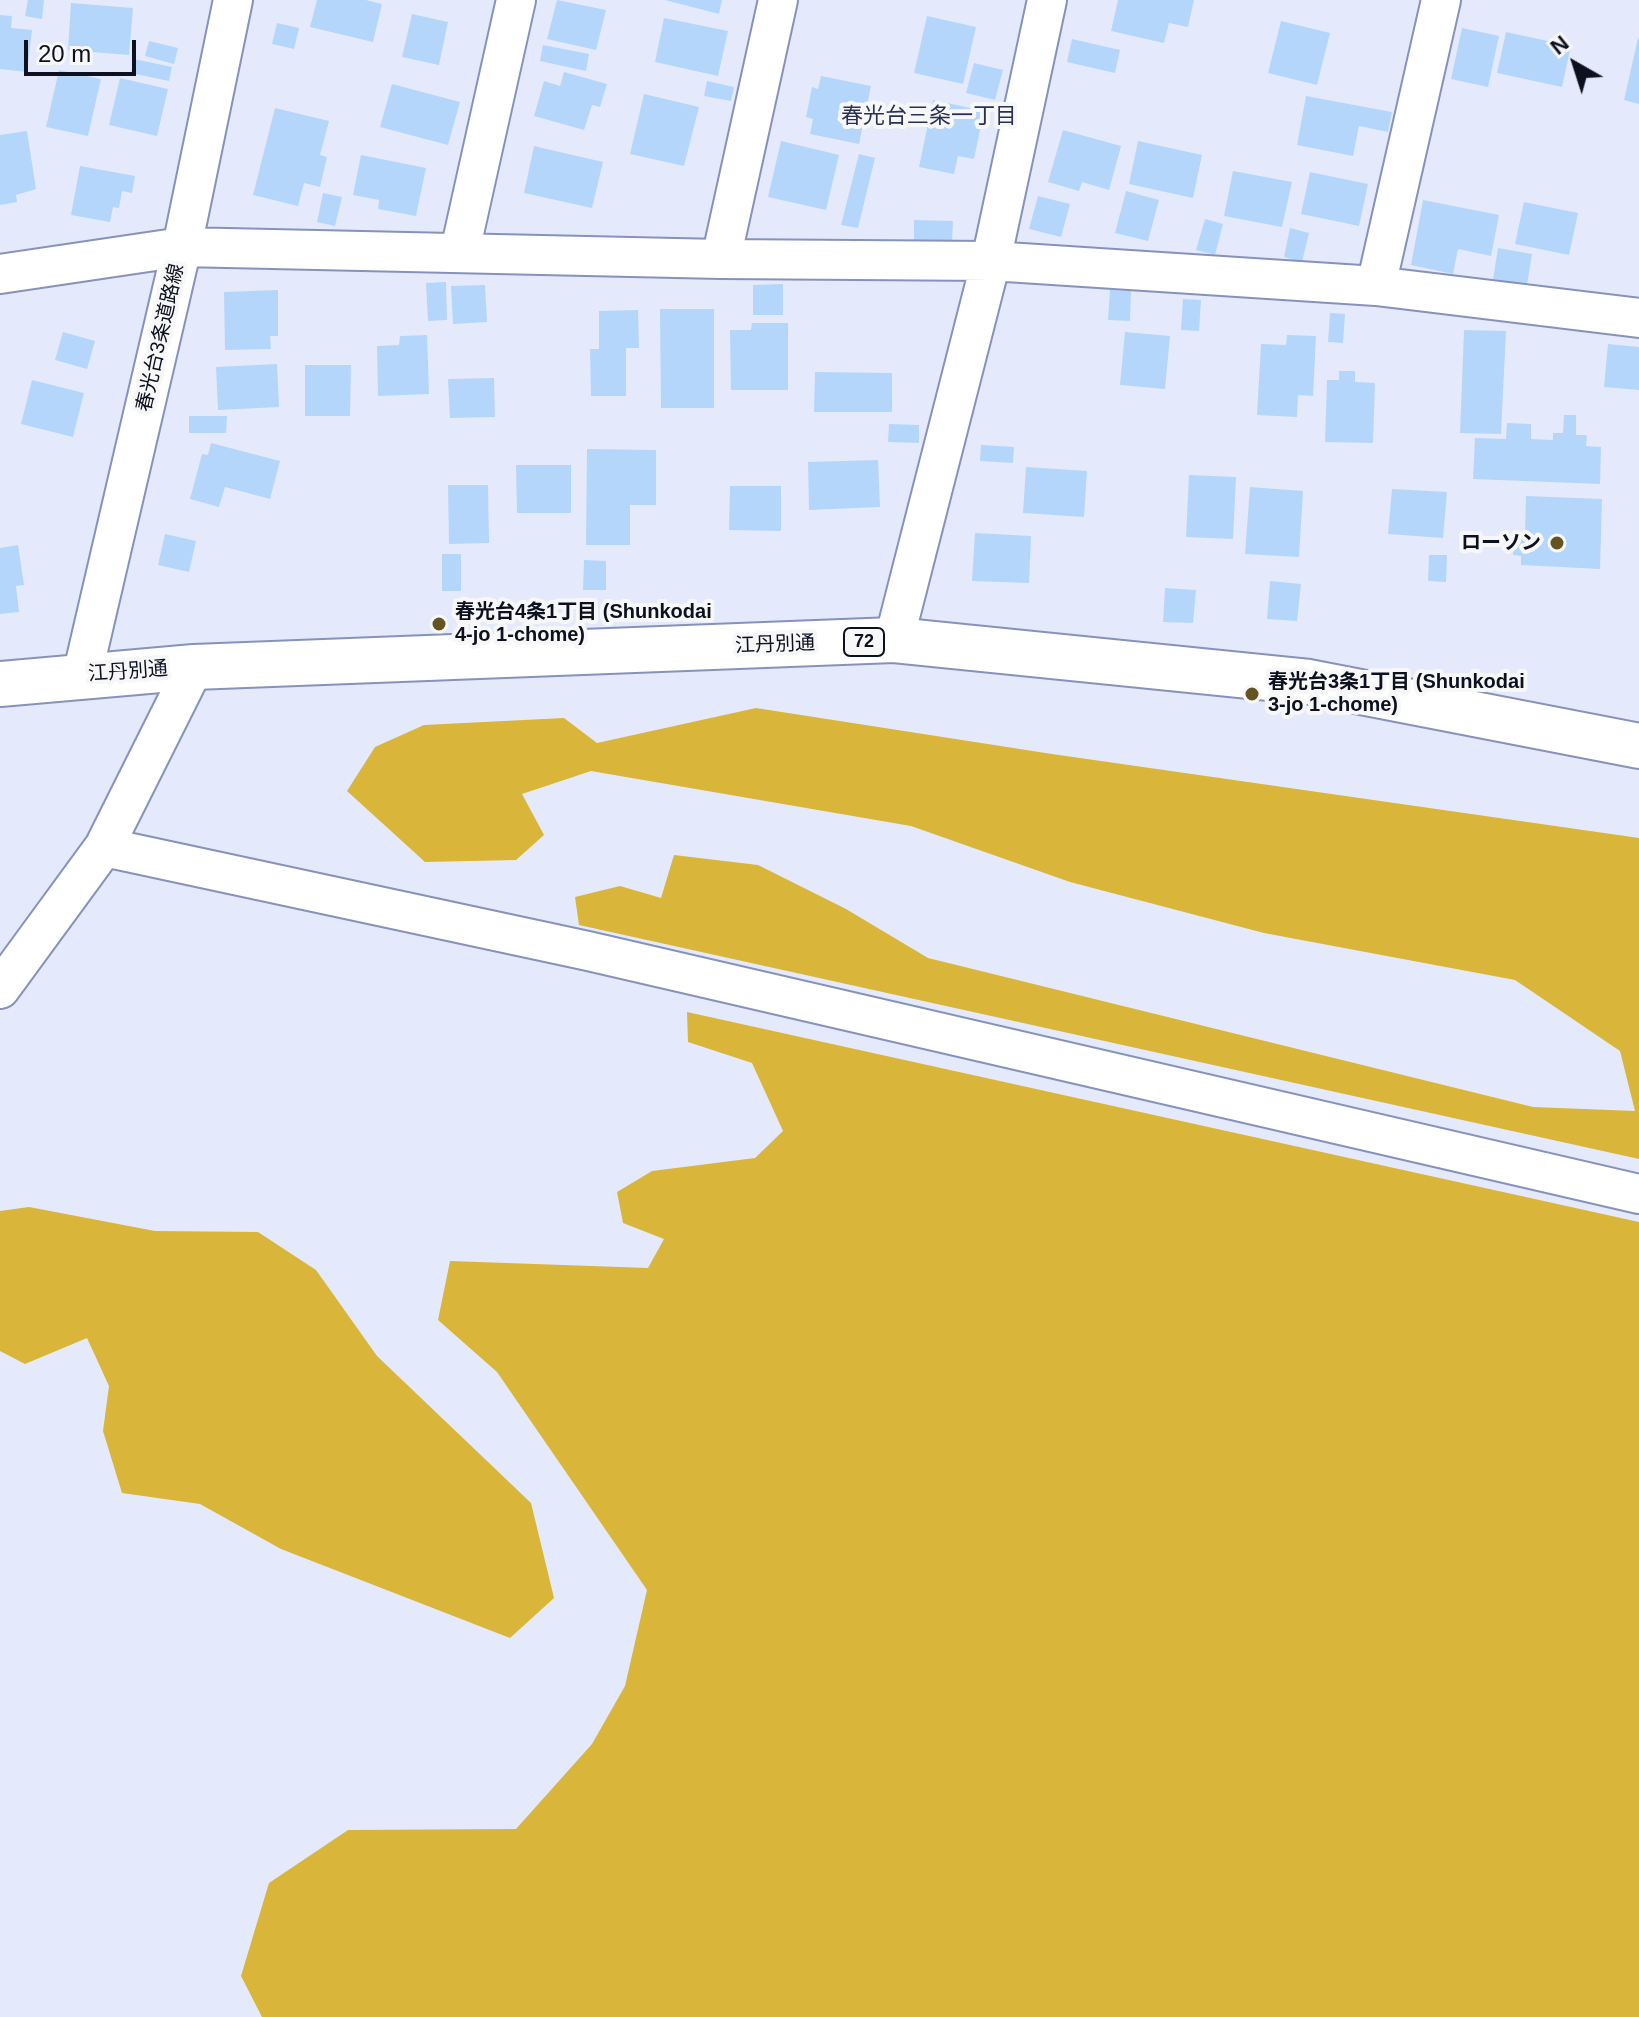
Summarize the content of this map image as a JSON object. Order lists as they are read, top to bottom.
{
  "streets": {
    "main road": ["72", "江丹別通"],
    "street": ["春光台3条道路線"]
  },
  "crossings": [
    ["春光台3条道路線", "江丹別通"]
  ],
  "districts": ["春光台三条一丁目"],
  "places": ["ローソン", "春光台4条1丁目 (Shunkodai 4-jo 1-chome)", "春光台3条1丁目 (Shunkodai 3-jo 1-chome)"],
  "scale_bar": "20 m",
  "north": "top left"
}
